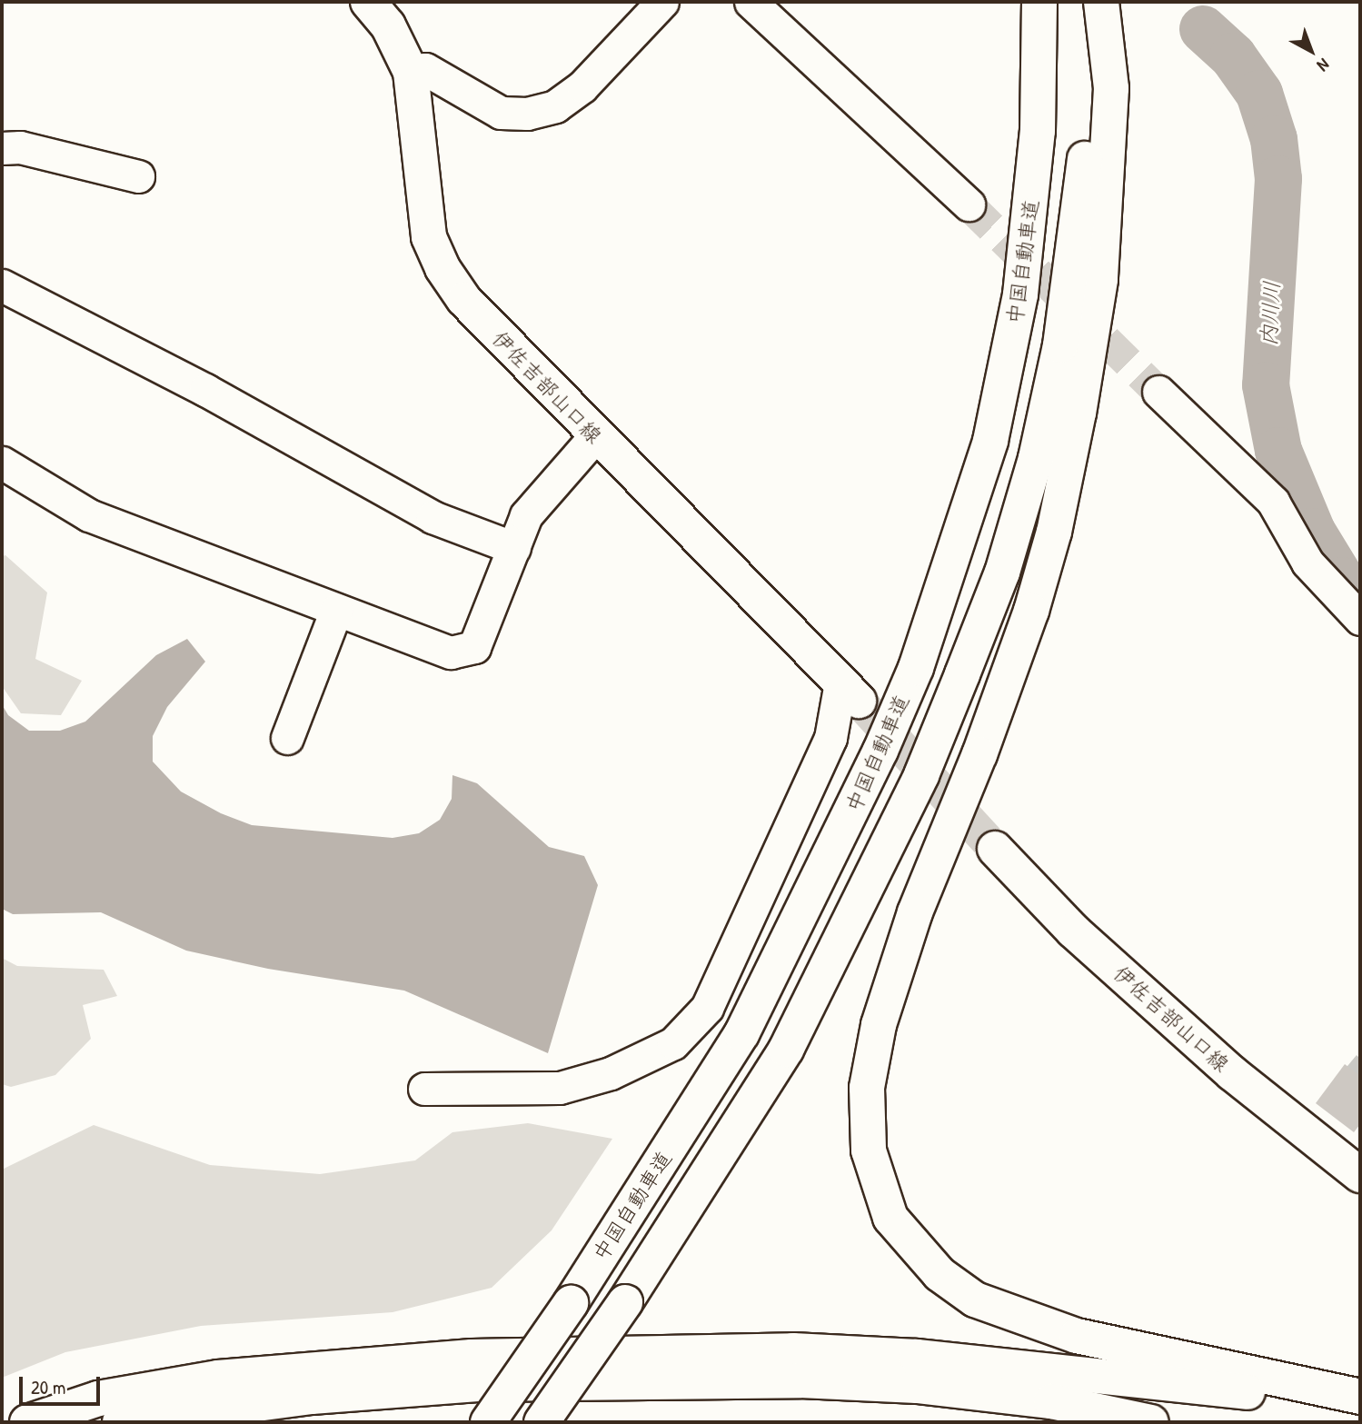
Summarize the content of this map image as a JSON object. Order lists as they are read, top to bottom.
{
  "streets": {
    "main road": ["中国自動車道", "伊佐吉部山口線"]
  },
  "water": ["内川川"],
  "scale_bar": "20 m",
  "north": "bottom right"
}
